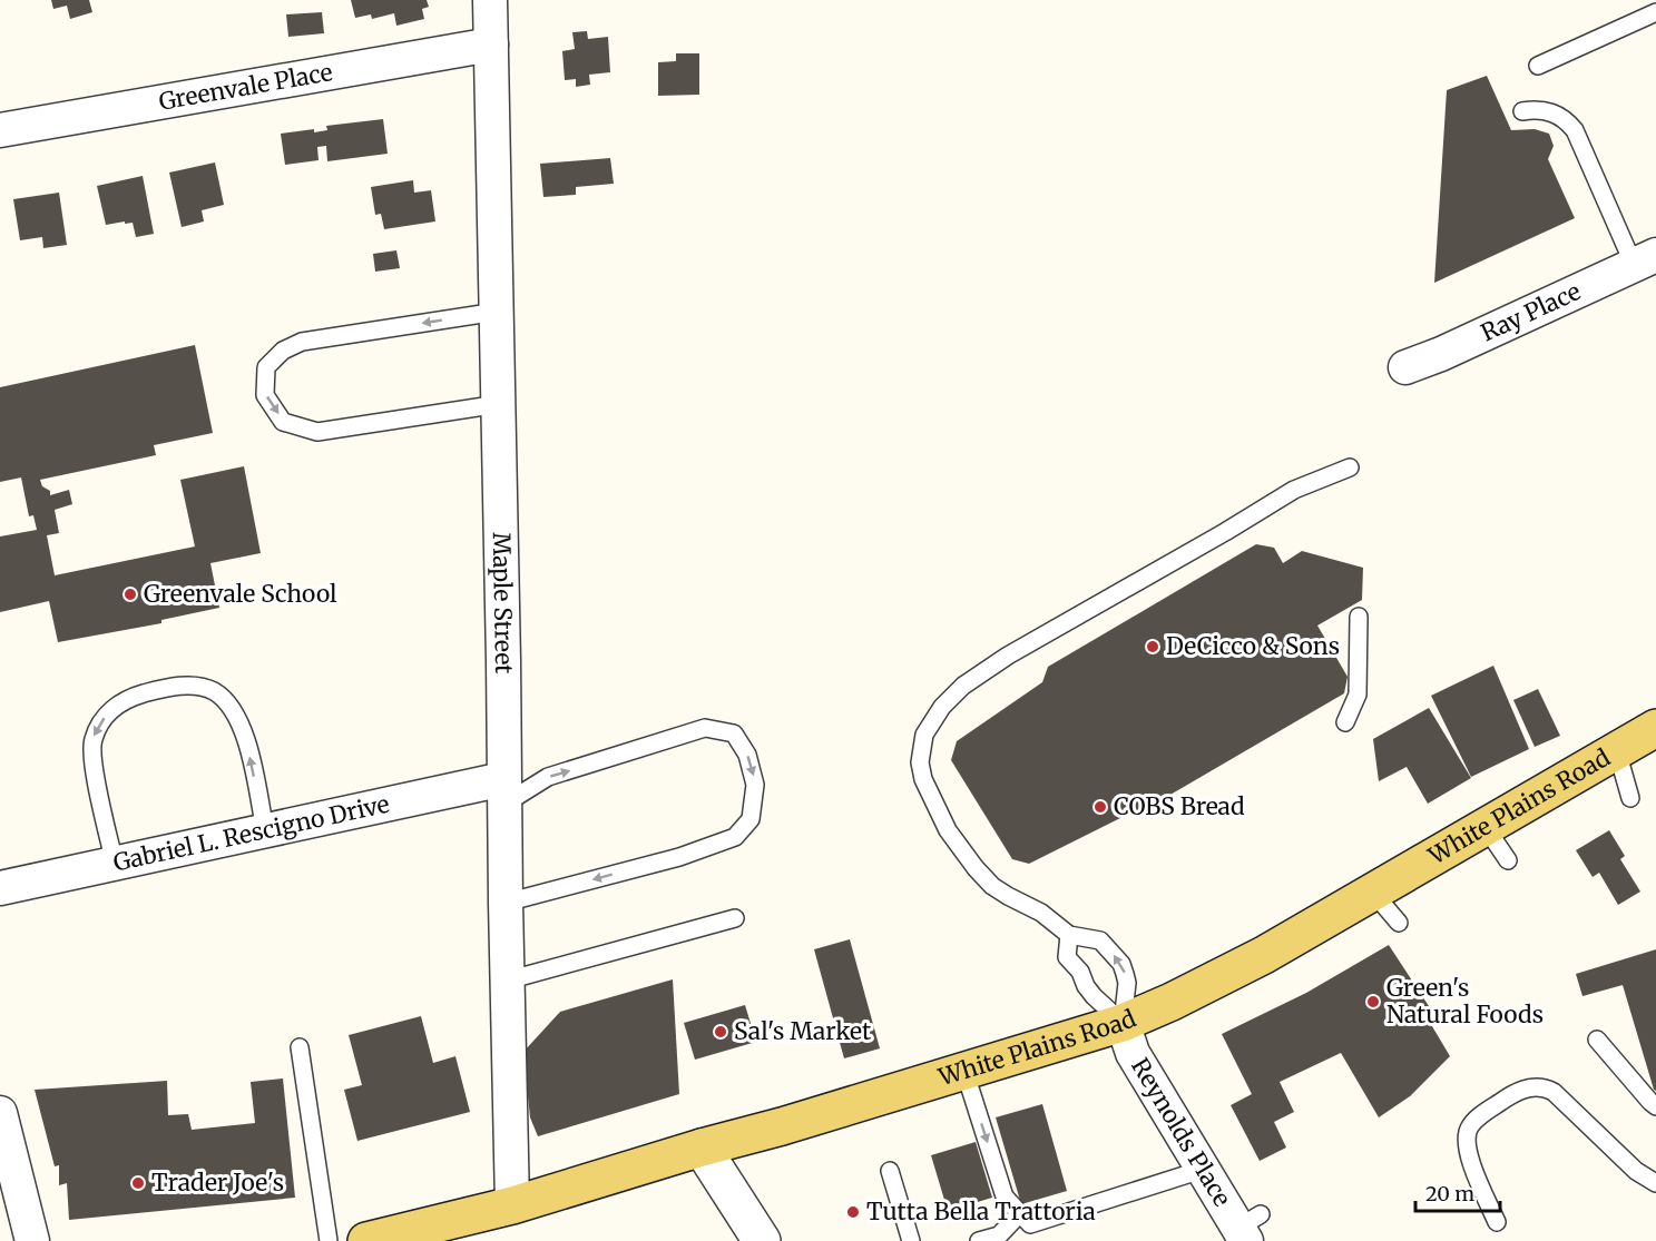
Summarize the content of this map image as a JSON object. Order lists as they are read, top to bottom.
{
  "streets": {
    "main road": ["White Plains Road"],
    "street": [
      "Greenvale Place",
      "Ray Place",
      "Maple Street",
      "Gabriel L. Rescigno Drive",
      "Reynolds Place"
    ]
  },
  "crossings": [
    ["Greenvale Place", "Maple Street"],
    ["Maple Street", "White Plains Road"],
    ["Maple Street", "Gabriel L. Rescigno Drive"],
    ["White Plains Road", "Reynolds Place"]
  ],
  "places": [
    "Greenvale School",
    "DeCicco & Sons",
    "COBS Bread",
    "Green's Natural Foods",
    "Sal's Market",
    "Trader Joe's",
    "Tutta Bella Trattoria"
  ],
  "scale_bar": "20 m"
}
